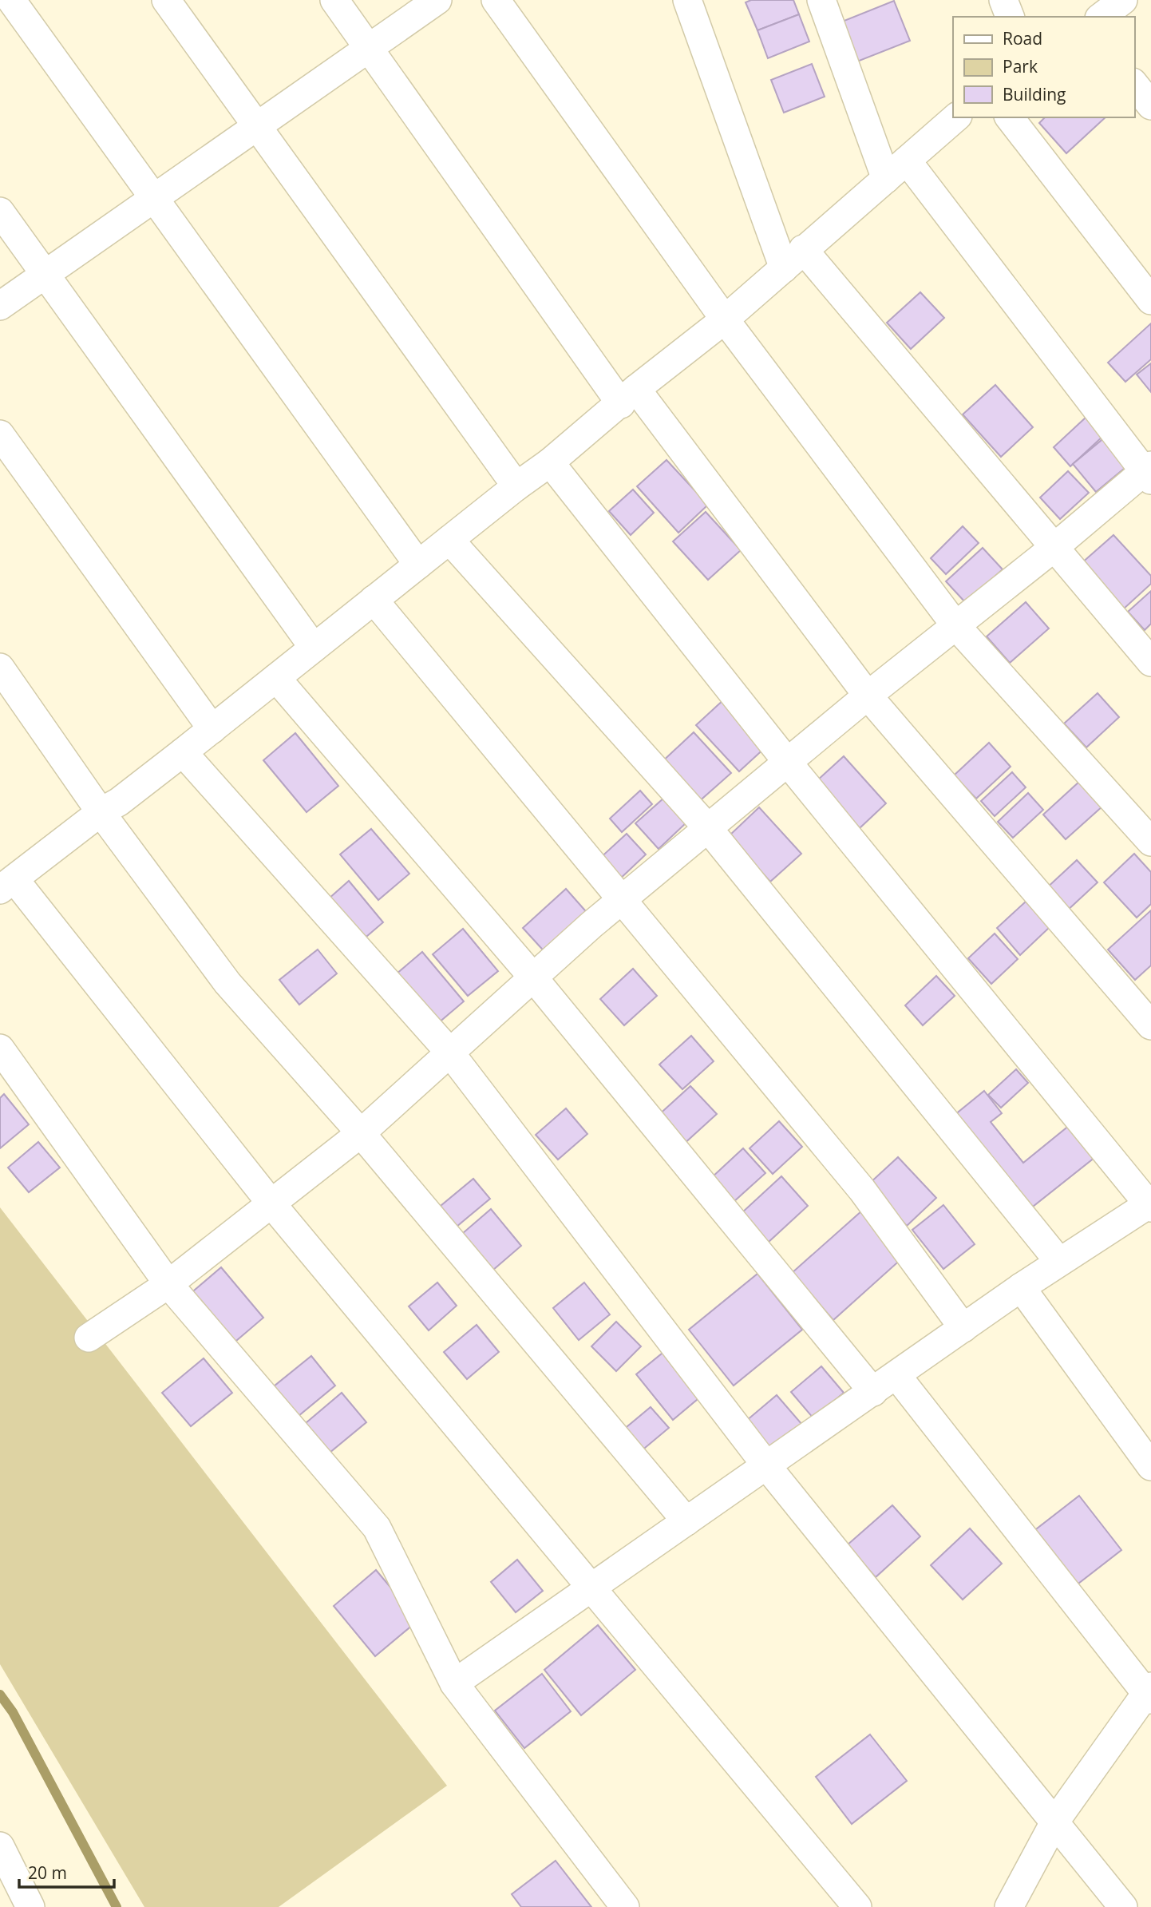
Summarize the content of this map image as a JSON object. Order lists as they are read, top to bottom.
{
  "legend": ["Road", "Park", "Building"],
  "scale_bar": "20 m"
}
